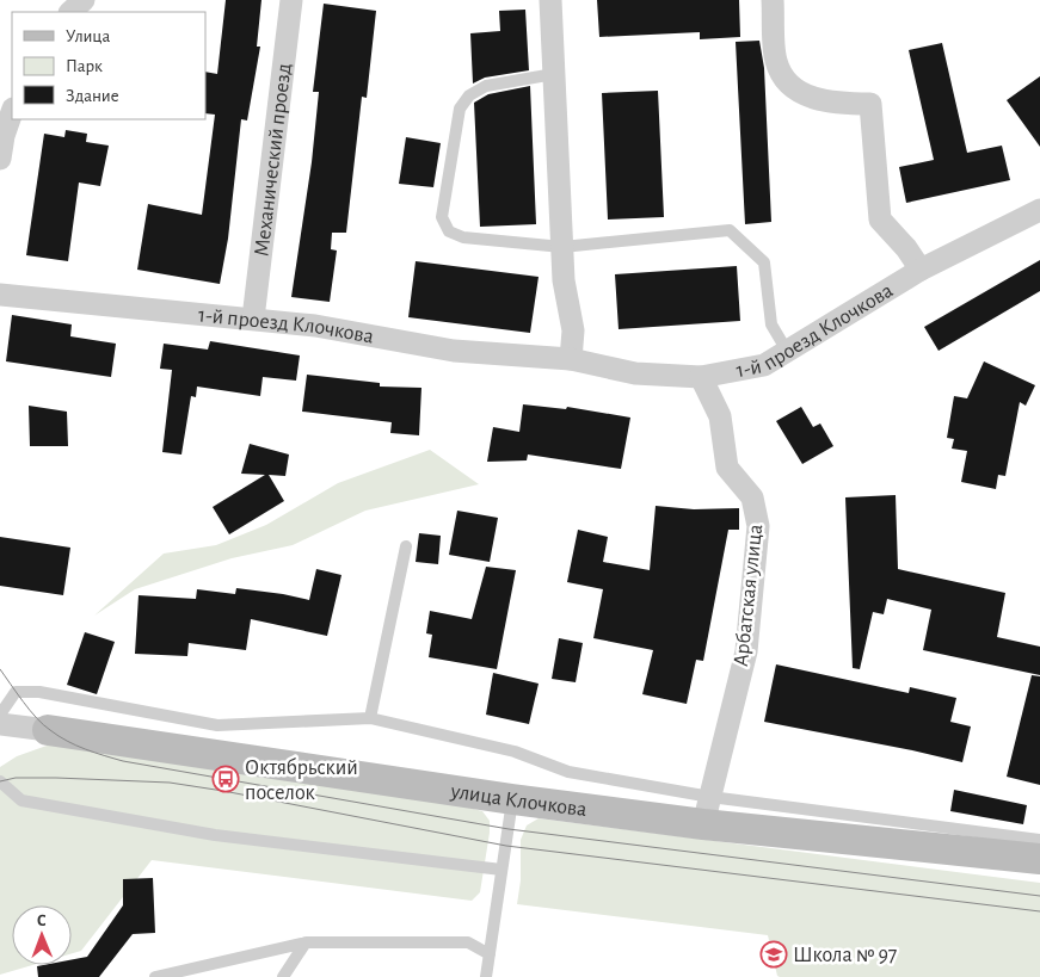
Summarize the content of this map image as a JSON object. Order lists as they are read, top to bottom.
{
  "streets": {
    "street": [
      "Механический проезд",
      "1-й проезд Клочкова",
      "Арбатская улица",
      "улица Клочкова"
    ]
  },
  "crossings": [
    ["Механический проезд", "1-й проезд Клочкова"],
    ["1-й проезд Клочкова", "Арбатская улица"],
    ["Арбатская улица", "улица Клочкова"]
  ],
  "places": {
    "bus stop": ["Октябрьский поселок"],
    "school or university": ["Школа № 97"]
  },
  "legend": ["Улица", "Парк", "Здание"],
  "north": "top"
}
